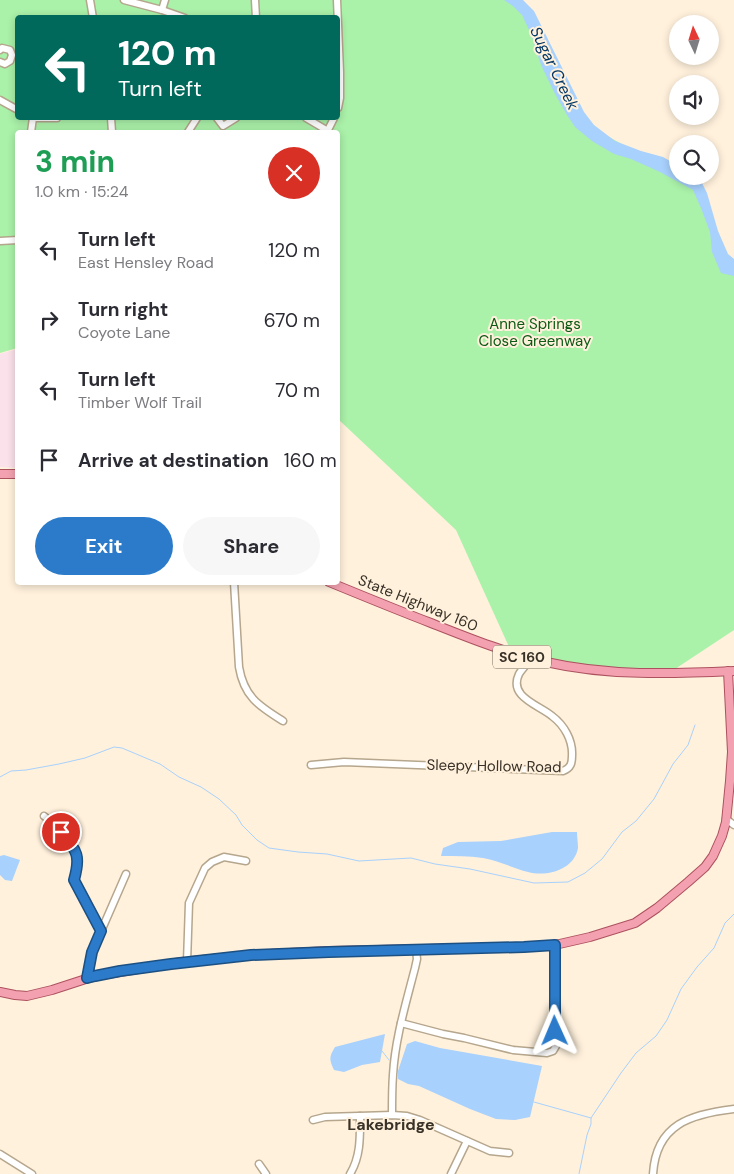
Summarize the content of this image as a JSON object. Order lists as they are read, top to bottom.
{
  "streets": {
    "main road": ["State Highway 160", "SC 160"],
    "street": ["Sleepy Hollow Road"]
  },
  "crossings": [
    ["State Highway 160", "Sleepy Hollow Road"]
  ],
  "districts": ["Lakebridge"],
  "water": ["Sugar Creek"],
  "parks": ["Anne Springs Close Greenway"],
  "north": "top",
  "page": {
    "turn": ["120 m", "Turn left"],
    "heading": ["3 min", "1.0 km · 15:24"],
    "list": [
      {
        "name": "Turn left",
        "note": "East Hensley Road",
        "value": "120 m"
      },
      {
        "name": "Turn right",
        "note": "Coyote Lane",
        "value": "670 m"
      },
      {
        "name": "Turn left",
        "note": "Timber Wolf Trail",
        "value": "70 m"
      },
      {
        "name": "Arrive at destination",
        "value": "160 m"
      }
    ],
    "buttons": ["Exit", "Share"]
  }
}
